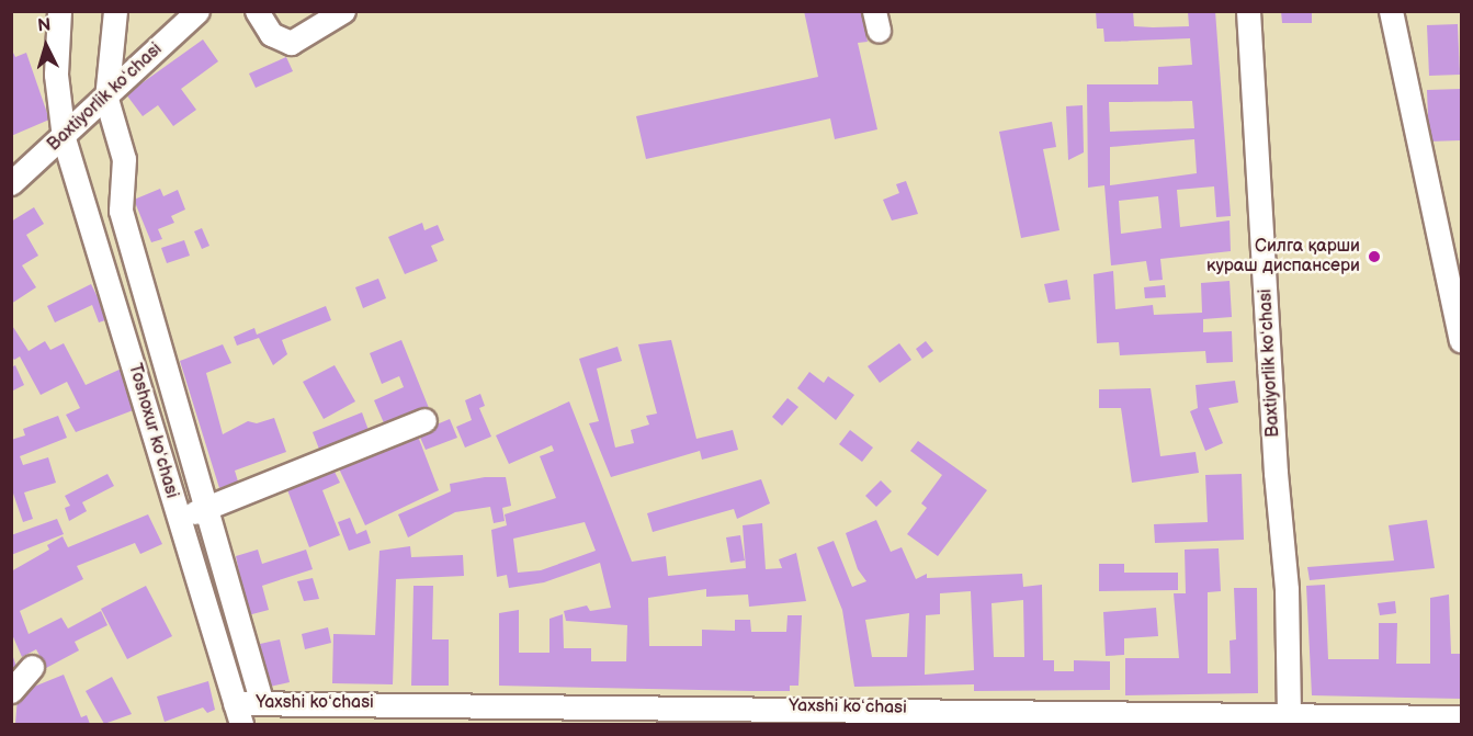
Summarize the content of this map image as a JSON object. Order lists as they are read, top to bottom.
{
  "streets": {
    "street": ["Baxtiyorlik koʻchasi", "Toshoxur koʻchasi", "Yaxshi koʻchasi"]
  },
  "crossings": [
    ["Baxtiyorlik koʻchasi", "Toshoxur koʻchasi"],
    ["Baxtiyorlik koʻchasi", "Yaxshi koʻchasi"],
    ["Toshoxur koʻchasi", "Yaxshi koʻchasi"]
  ],
  "places": ["Силга қарши кураш диспансери"],
  "north": "top"
}
